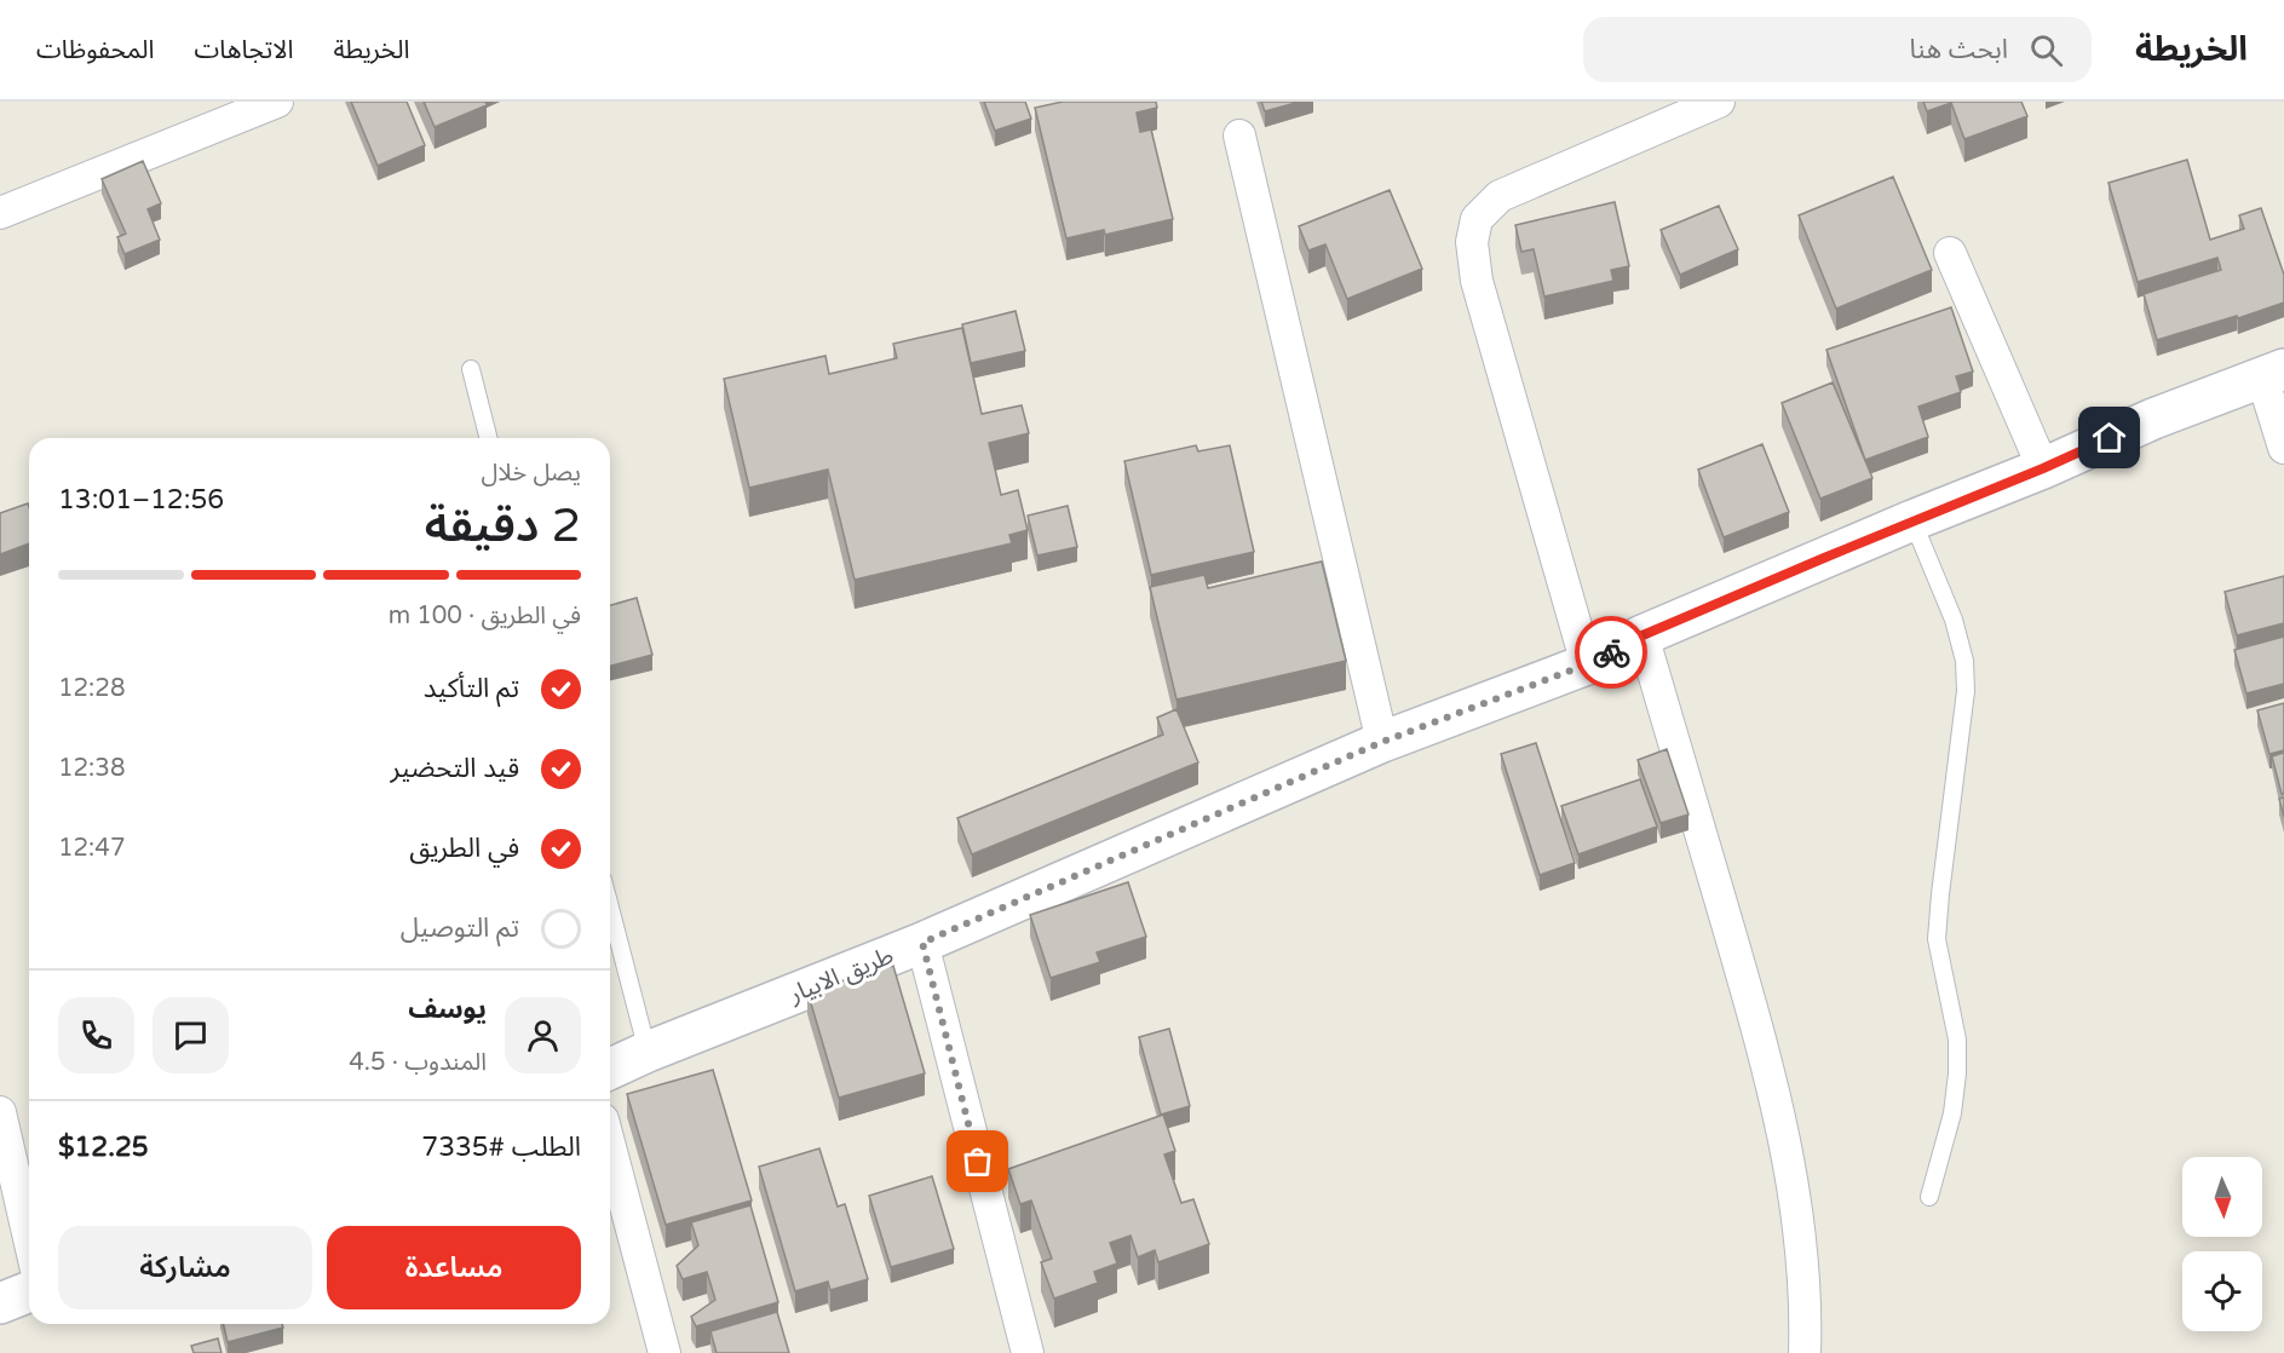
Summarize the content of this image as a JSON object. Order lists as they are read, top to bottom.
{
  "streets": {
    "main road": ["طريق الابيار"]
  },
  "north": "bottom",
  "page": {
    "header": "الخريطة",
    "search": "ابحث هنا",
    "nav": ["الخريطة", "الاتجاهات", "المحفوظات"],
    "heading": ["2 دقيقة", "يصل خلال", "12:56–13:01"],
    "panel": [
      "يوسف",
      "المندوب · 4.5",
      "الطلب #7335",
      "$12.25"
    ],
    "bar": "في الطريق · 100 m",
    "list": [
      ["تم التأكيد", "12:28"],
      ["قيد التحضير", "12:38"],
      ["في الطريق", "12:47"],
      "تم التوصيل"
    ],
    "buttons": ["مساعدة", "مشاركة"]
  }
}
